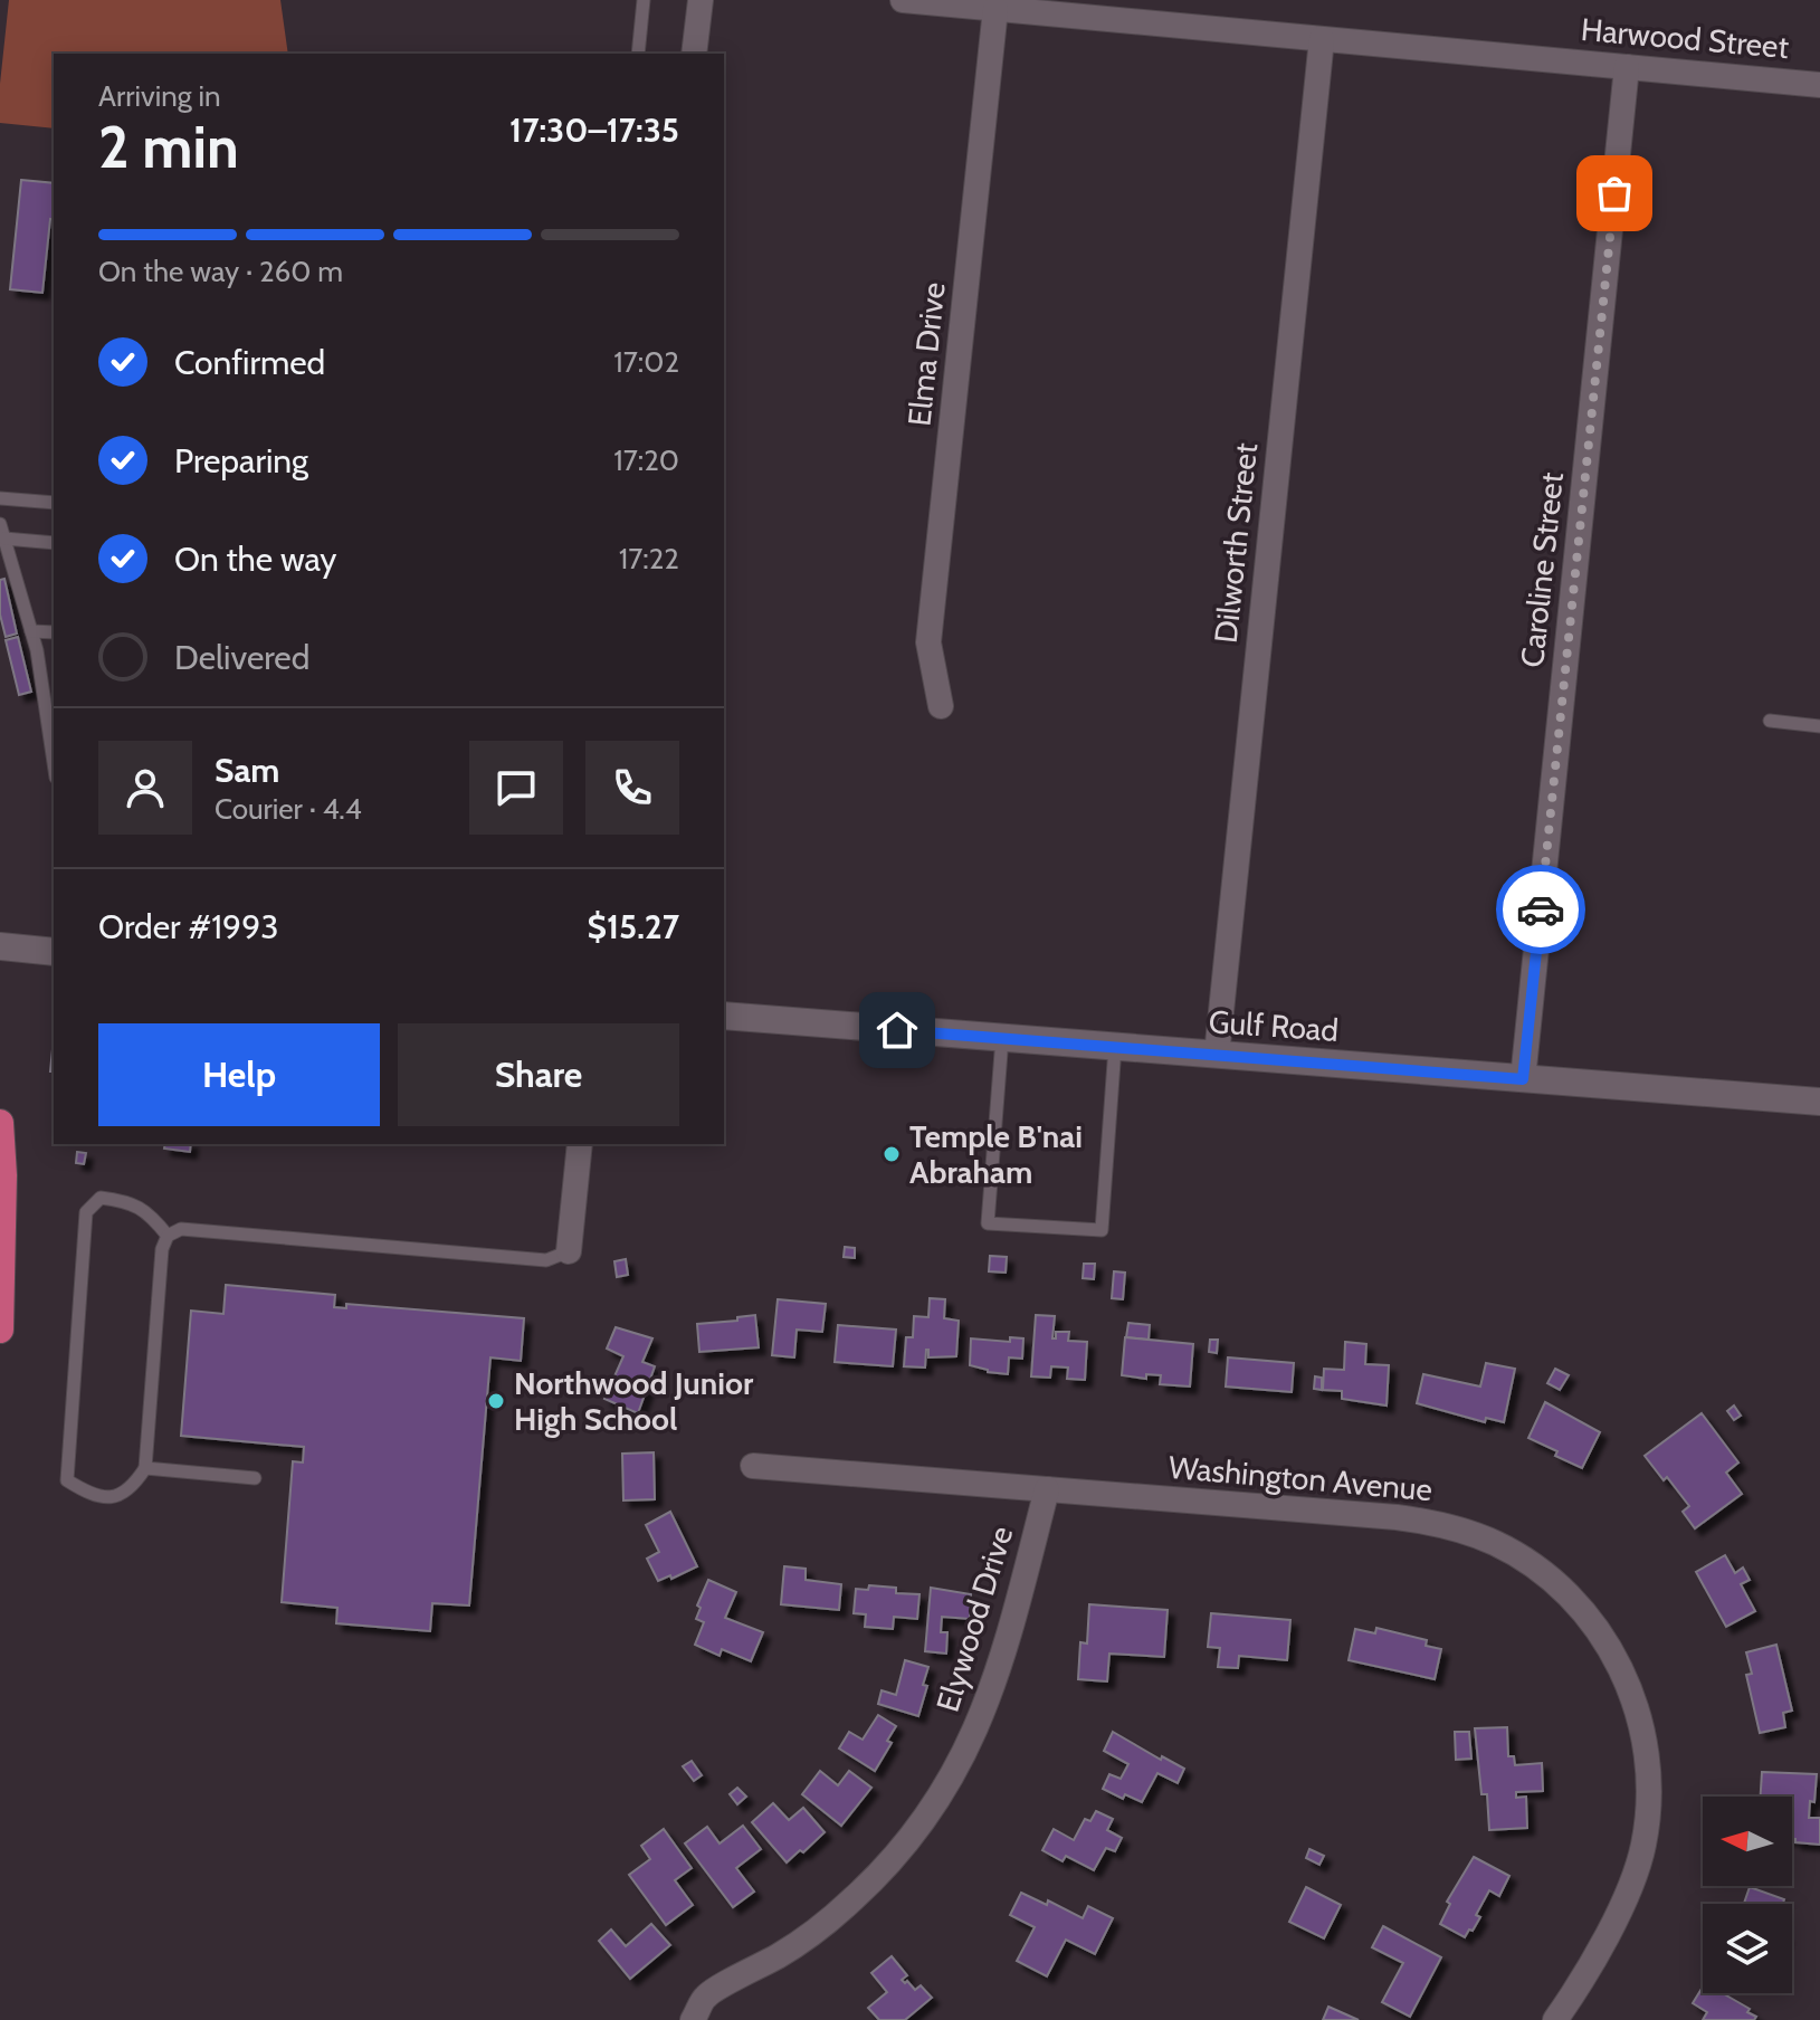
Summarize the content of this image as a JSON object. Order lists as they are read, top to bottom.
{
  "streets": {
    "street": [
      "Harwood Street",
      "Elma Drive",
      "Dilworth Street",
      "Caroline Street",
      "Gulf Road",
      "Washington Avenue",
      "Elywood Drive"
    ]
  },
  "crossings": [
    ["Harwood Street", "Elma Drive"],
    ["Harwood Street", "Dilworth Street"],
    ["Harwood Street", "Caroline Street"],
    ["Dilworth Street", "Gulf Road"],
    ["Caroline Street", "Gulf Road"],
    ["Washington Avenue", "Elywood Drive"]
  ],
  "places": ["Temple B'nai Abraham", "Northwood Junior High School"],
  "north": "left",
  "page": {
    "heading": ["2 min", "Arriving in", "17:30–17:35"],
    "panel": [
      "Sam",
      "Courier · 4.4",
      "Order #1993",
      "$15.27"
    ],
    "bar": "On the way · 260 m",
    "list": [
      ["Confirmed", "17:02"],
      ["Preparing", "17:20"],
      ["On the way", "17:22"],
      "Delivered"
    ],
    "buttons": ["Help", "Share"]
  }
}
